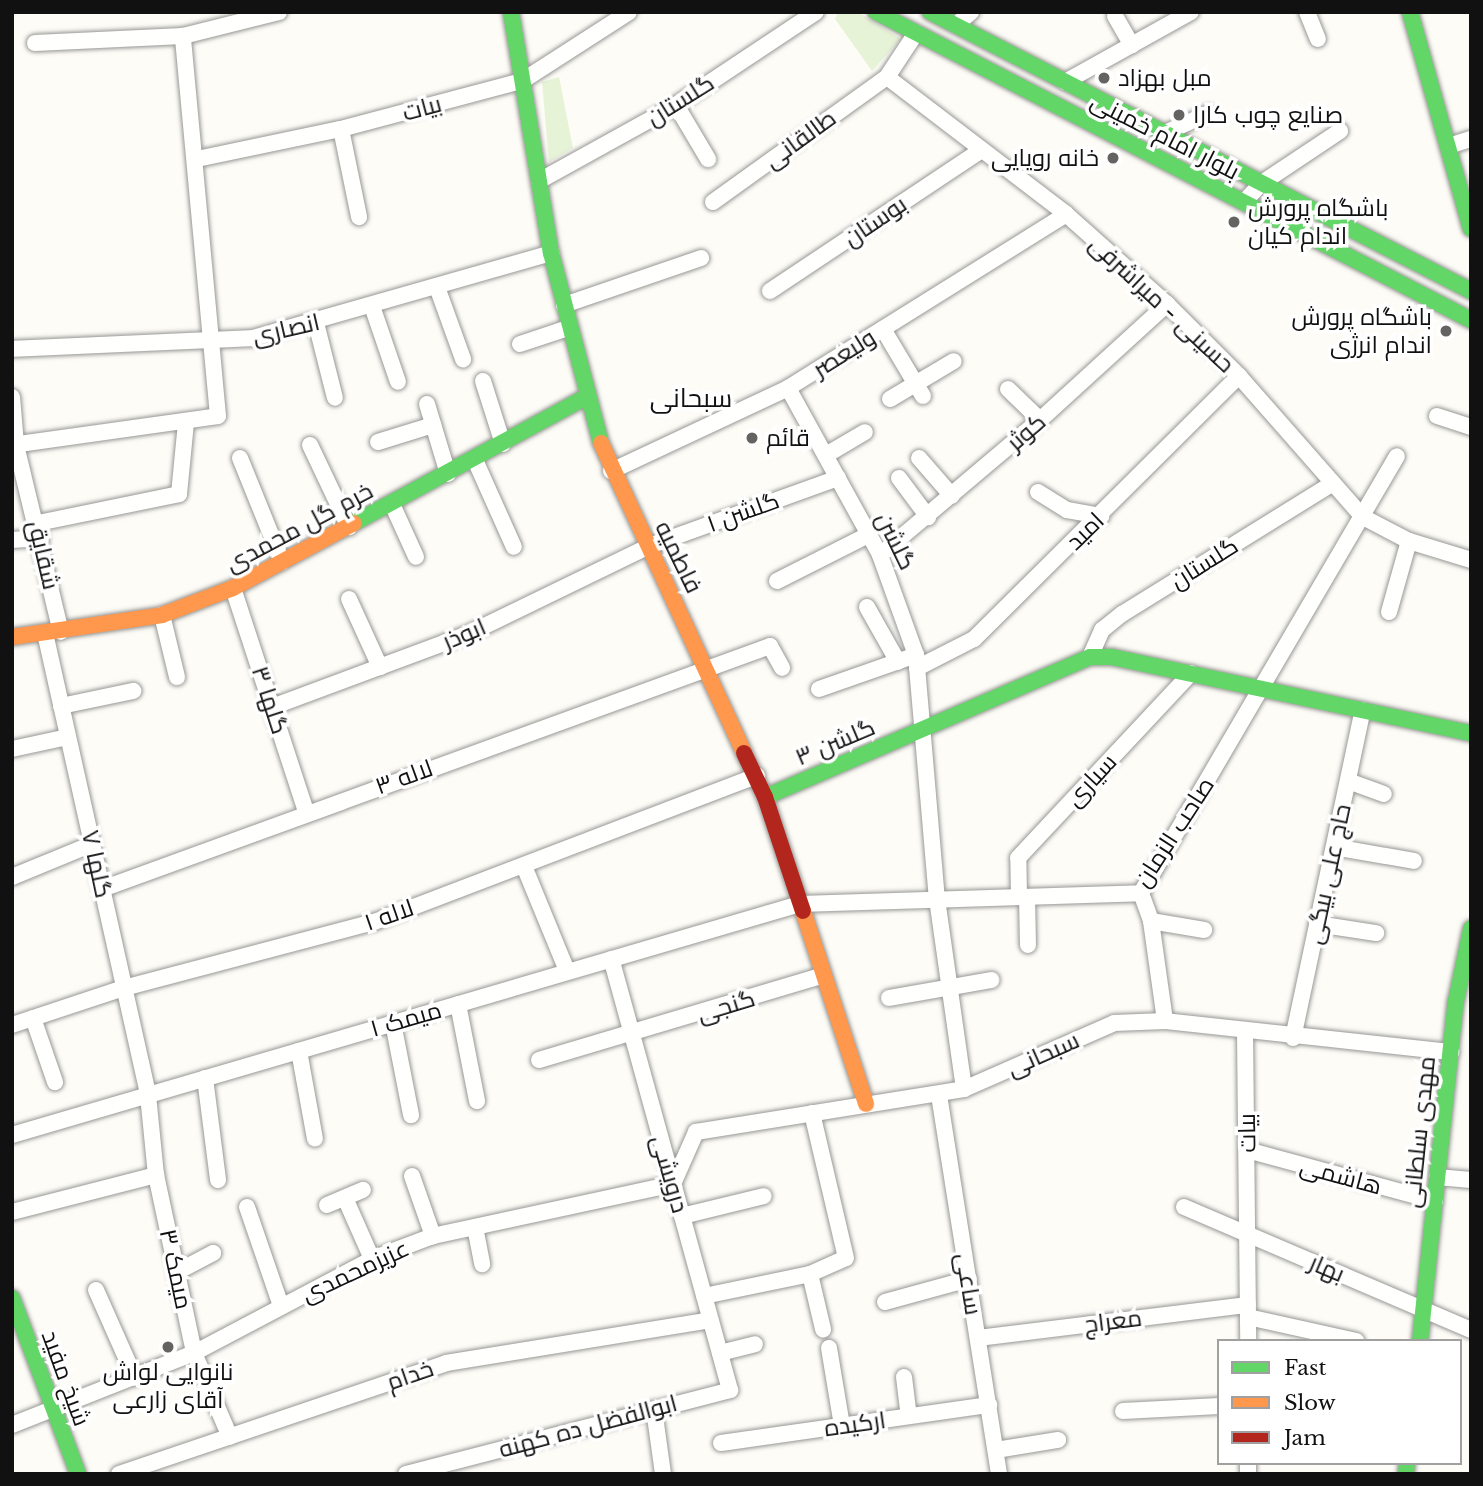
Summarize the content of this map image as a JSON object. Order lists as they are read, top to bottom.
{
  "streets": {
    "street": [
      "گلستان",
      "بیات",
      "بلوار امام خمینی",
      "طالقانی",
      "بوستان",
      "حسینی - میراشرفی",
      "انصاری",
      "ولیعصر",
      "کوثر",
      "گلشن ۱",
      "خرم گل محمدی",
      "امید",
      "گلشن",
      "شقایق",
      "فاطمیه",
      "ابوذر",
      "گلها ۳",
      "گلشن ۳",
      "لاله ۳",
      "سیاری",
      "صاحب الزمان",
      "گلها ۷",
      "حاج علی بیگی",
      "لاله ۱",
      "گنجی",
      "میمک ۱",
      "سبحانی",
      "مهدی سلطانی",
      "درویشی",
      "هاشمی",
      "بهار",
      "میمک ۳",
      "عزیزمحمدی",
      "ساعی",
      "معراج",
      "خدام",
      "شیخ مفید",
      "ارکیده",
      "ابوالفضل ده کهنه"
    ]
  },
  "crossings": [
    ["گلستان", "حسینی - میراشرفی"],
    ["گلستان", "فاطمیه"],
    ["بیات", "فاطمیه"],
    ["بیات", "سبحانی"],
    ["بیات", "هاشمی"],
    ["بیات", "بهار"],
    ["بیات", "معراج"],
    ["طالقانی", "حسینی - میراشرفی"],
    ["بوستان", "حسینی - میراشرفی"],
    ["حسینی - میراشرفی", "ولیعصر"],
    ["حسینی - میراشرفی", "کوثر"],
    ["حسینی - میراشرفی", "امید"],
    ["حسینی - میراشرفی", "صاحب الزمان"],
    ["انصاری", "فاطمیه"],
    ["ولیعصر", "گلشن"],
    ["ولیعصر", "فاطمیه"],
    ["کوثر", "گلشن"],
    ["گلشن ۱", "گلشن"],
    ["گلشن ۱", "فاطمیه"],
    ["گلشن ۱", "ابوذر"],
    ["خرم گل محمدی", "شقایق"],
    ["خرم گل محمدی", "فاطمیه"],
    ["خرم گل محمدی", "گلها ۳"],
    ["خرم گل محمدی", "گلها ۷"],
    ["امید", "گلشن"],
    ["گلشن", "گلشن ۳"],
    ["گلشن", "صاحب الزمان"],
    ["گلشن", "سبحانی"],
    ["شقایق", "گلها ۷"],
    ["فاطمیه", "ابوذر"],
    ["فاطمیه", "گلشن ۳"],
    ["فاطمیه", "لاله ۳"],
    ["فاطمیه", "صاحب الزمان"],
    ["فاطمیه", "لاله ۱"],
    ["فاطمیه", "گنجی"],
    ["فاطمیه", "میمک ۱"],
    ["فاطمیه", "سبحانی"],
    ["ابوذر", "گلها ۳"],
    ["گلها ۳", "لاله ۳"],
    ["لاله ۳", "گلها ۷"],
    ["سیاری", "صاحب الزمان"],
    ["صاحب الزمان", "میمک ۱"],
    ["گلها ۷", "لاله ۱"],
    ["گلها ۷", "میمک ۱"],
    ["گلها ۷", "میمک ۳"],
    ["حاج علی بیگی", "سبحانی"],
    ["گنجی", "درویشی"],
    ["میمک ۱", "درویشی"],
    ["میمک ۱", "میمک ۳"],
    ["سبحانی", "مهدی سلطانی"],
    ["سبحانی", "درویشی"],
    ["سبحانی", "عزیزمحمدی"],
    ["سبحانی", "ساعی"],
    ["مهدی سلطانی", "هاشمی"],
    ["مهدی سلطانی", "بهار"],
    ["درویشی", "عزیزمحمدی"],
    ["درویشی", "خدام"],
    ["درویشی", "ابوالفضل ده کهنه"],
    ["میمک ۳", "عزیزمحمدی"],
    ["میمک ۳", "خدام"],
    ["عزیزمحمدی", "شیخ مفید"],
    ["ساعی", "معراج"],
    ["ساعی", "ارکیده"]
  ],
  "districts": ["سبحانی"],
  "places": [
    "مبل بهزاد",
    "صنایع چوب کارا",
    "خانه رویایی",
    "باشگاه پرورش اندام کیان",
    "باشگاه پرورش اندام انرژی",
    "قائم",
    "نانوایی لواش آقای زارعی"
  ],
  "legend": ["Fast", "Slow", "Jam"]
}
